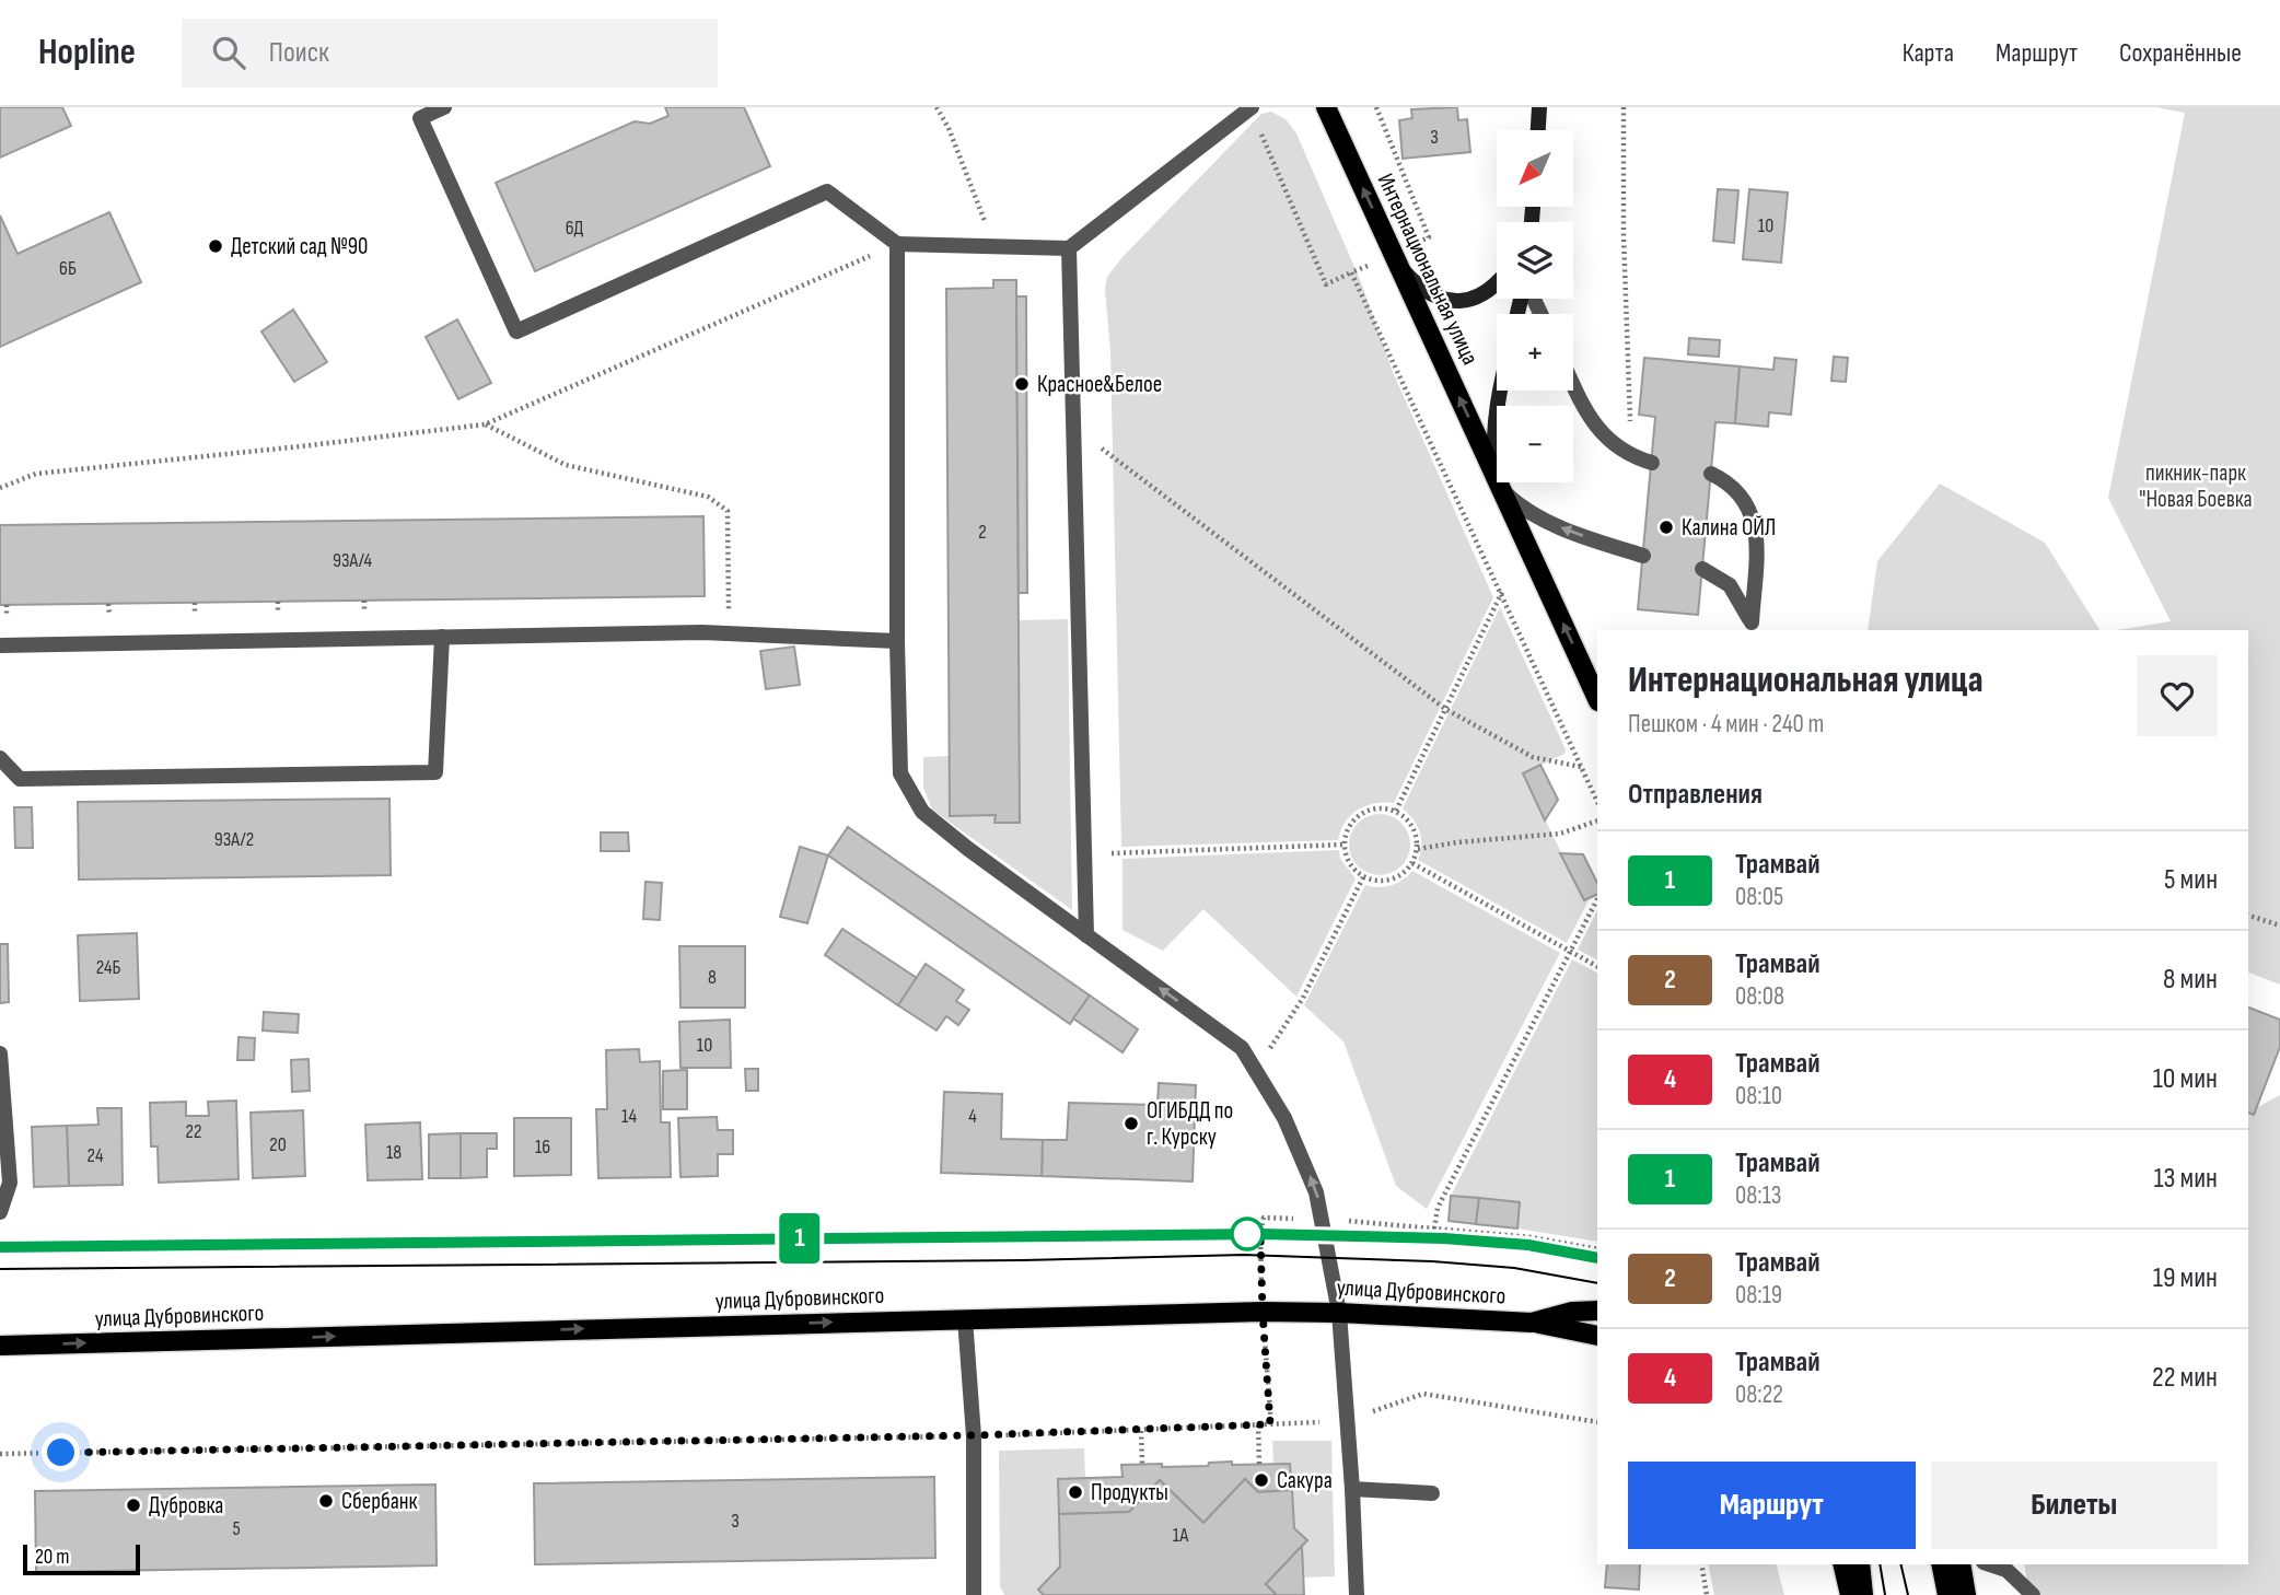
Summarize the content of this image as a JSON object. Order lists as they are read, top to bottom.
{
  "streets": {
    "main road": ["Интернациональная улица", "улица Дубровинского"]
  },
  "one_way": ["Интернациональная улица", "улица Дубровинского"],
  "parks": ["пикник-парк \"Новая Боевка"],
  "places": [
    "Детский сад №90",
    "Красное&Белое",
    "Калина ОЙЛ",
    "ОГИБДД по г. Курску",
    "Сакура",
    "Продукты",
    "Сбербанк",
    "Дубровка"
  ],
  "lines": ["tram line 1"],
  "house_numbers": [
    "3",
    "10",
    "6Д",
    "6Б",
    "2",
    "93А/4",
    "93А/2",
    "24Б",
    "8",
    "10",
    "14",
    "4",
    "22",
    "20",
    "16",
    "18",
    "24",
    "3",
    "5",
    "1А"
  ],
  "scale_bar": "20 m",
  "north": "bottom left",
  "page": {
    "header": "Hopline",
    "search": "Поиск",
    "nav": ["Карта", "Маршрут", "Сохранённые"],
    "on_map": "1",
    "map_buttons": ["+", "−"],
    "heading": [
      ["Интернациональная улица", "Пешком · 4 мин · 240 m"],
      "Отправления"
    ],
    "list": [
      {
        "mark": "1",
        "name": "Трамвай",
        "note": "08:05",
        "value": "5 мин"
      },
      {
        "mark": "2",
        "name": "Трамвай",
        "note": "08:08",
        "value": "8 мин"
      },
      {
        "mark": "4",
        "name": "Трамвай",
        "note": "08:10",
        "value": "10 мин"
      },
      {
        "mark": "1",
        "name": "Трамвай",
        "note": "08:13",
        "value": "13 мин"
      },
      {
        "mark": "2",
        "name": "Трамвай",
        "note": "08:19",
        "value": "19 мин"
      },
      {
        "mark": "4",
        "name": "Трамвай",
        "note": "08:22",
        "value": "22 мин"
      }
    ],
    "buttons": ["Маршрут", "Билеты"],
    "scale": "20 m"
  }
}
